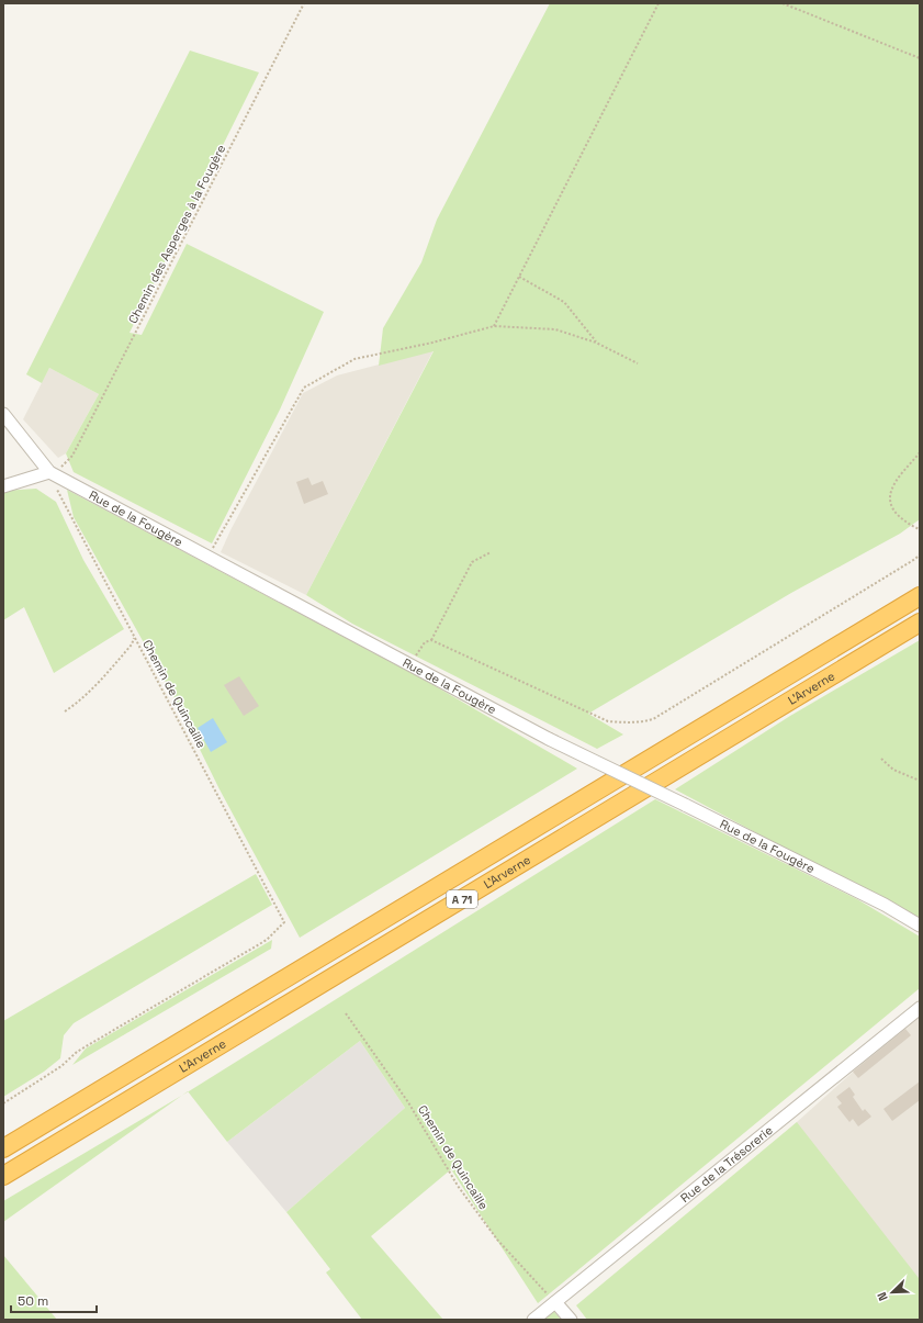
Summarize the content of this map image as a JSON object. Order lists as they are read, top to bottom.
{
  "streets": {
    "highway": ["L'Arverne", "A 71"],
    "street": ["Rue de la Fougère", "Rue de la Trésorerie"],
    "path": ["Chemin des Asperges à la Fougère", "Chemin de Quincaille"]
  },
  "crossings": [
    ["Chemin des Asperges à la Fougère", "Rue de la Fougère"],
    ["Chemin des Asperges à la Fougère", "Chemin de Quincaille"],
    ["Rue de la Fougère", "Chemin de Quincaille"],
    ["Chemin de Quincaille", "Rue de la Trésorerie"]
  ],
  "scale_bar": "50 m",
  "north": "bottom left"
}
